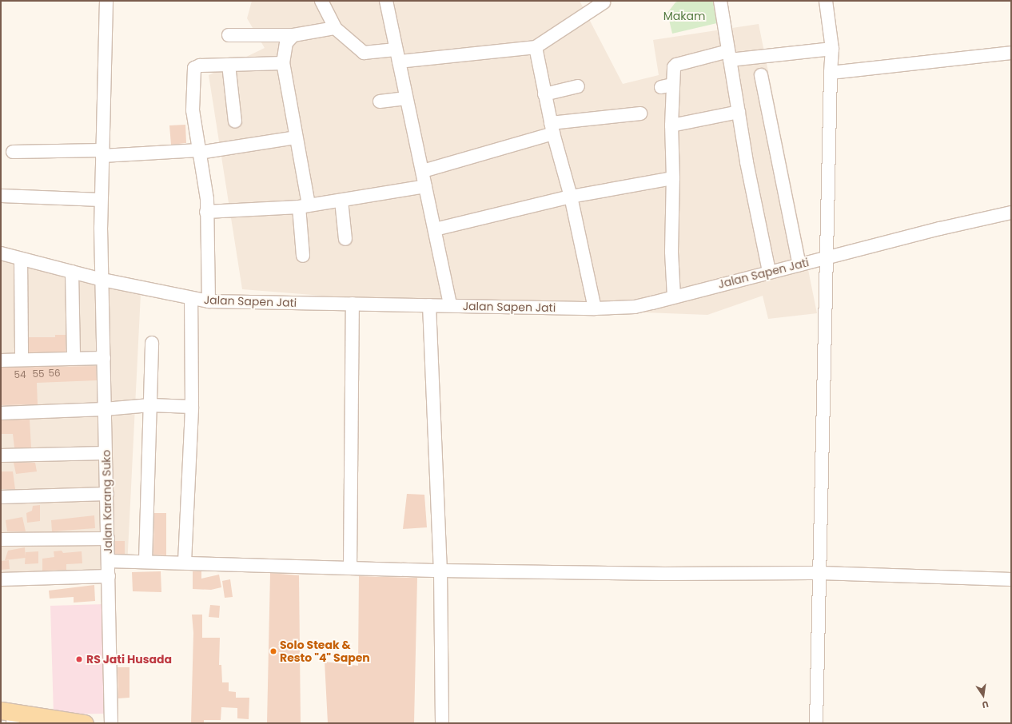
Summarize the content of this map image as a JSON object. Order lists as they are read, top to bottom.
{
  "streets": {
    "street": ["Jalan Sapen Jati", "Jalan Karang Suko"]
  },
  "crossings": [
    ["Jalan Sapen Jati", "Jalan Karang Suko"]
  ],
  "parks": ["Makam"],
  "places": ["Solo Steak & Resto \"4\" Sapen", "RS Jati Husada"],
  "house_numbers": ["56", "55", "54"],
  "north": "bottom"
}
